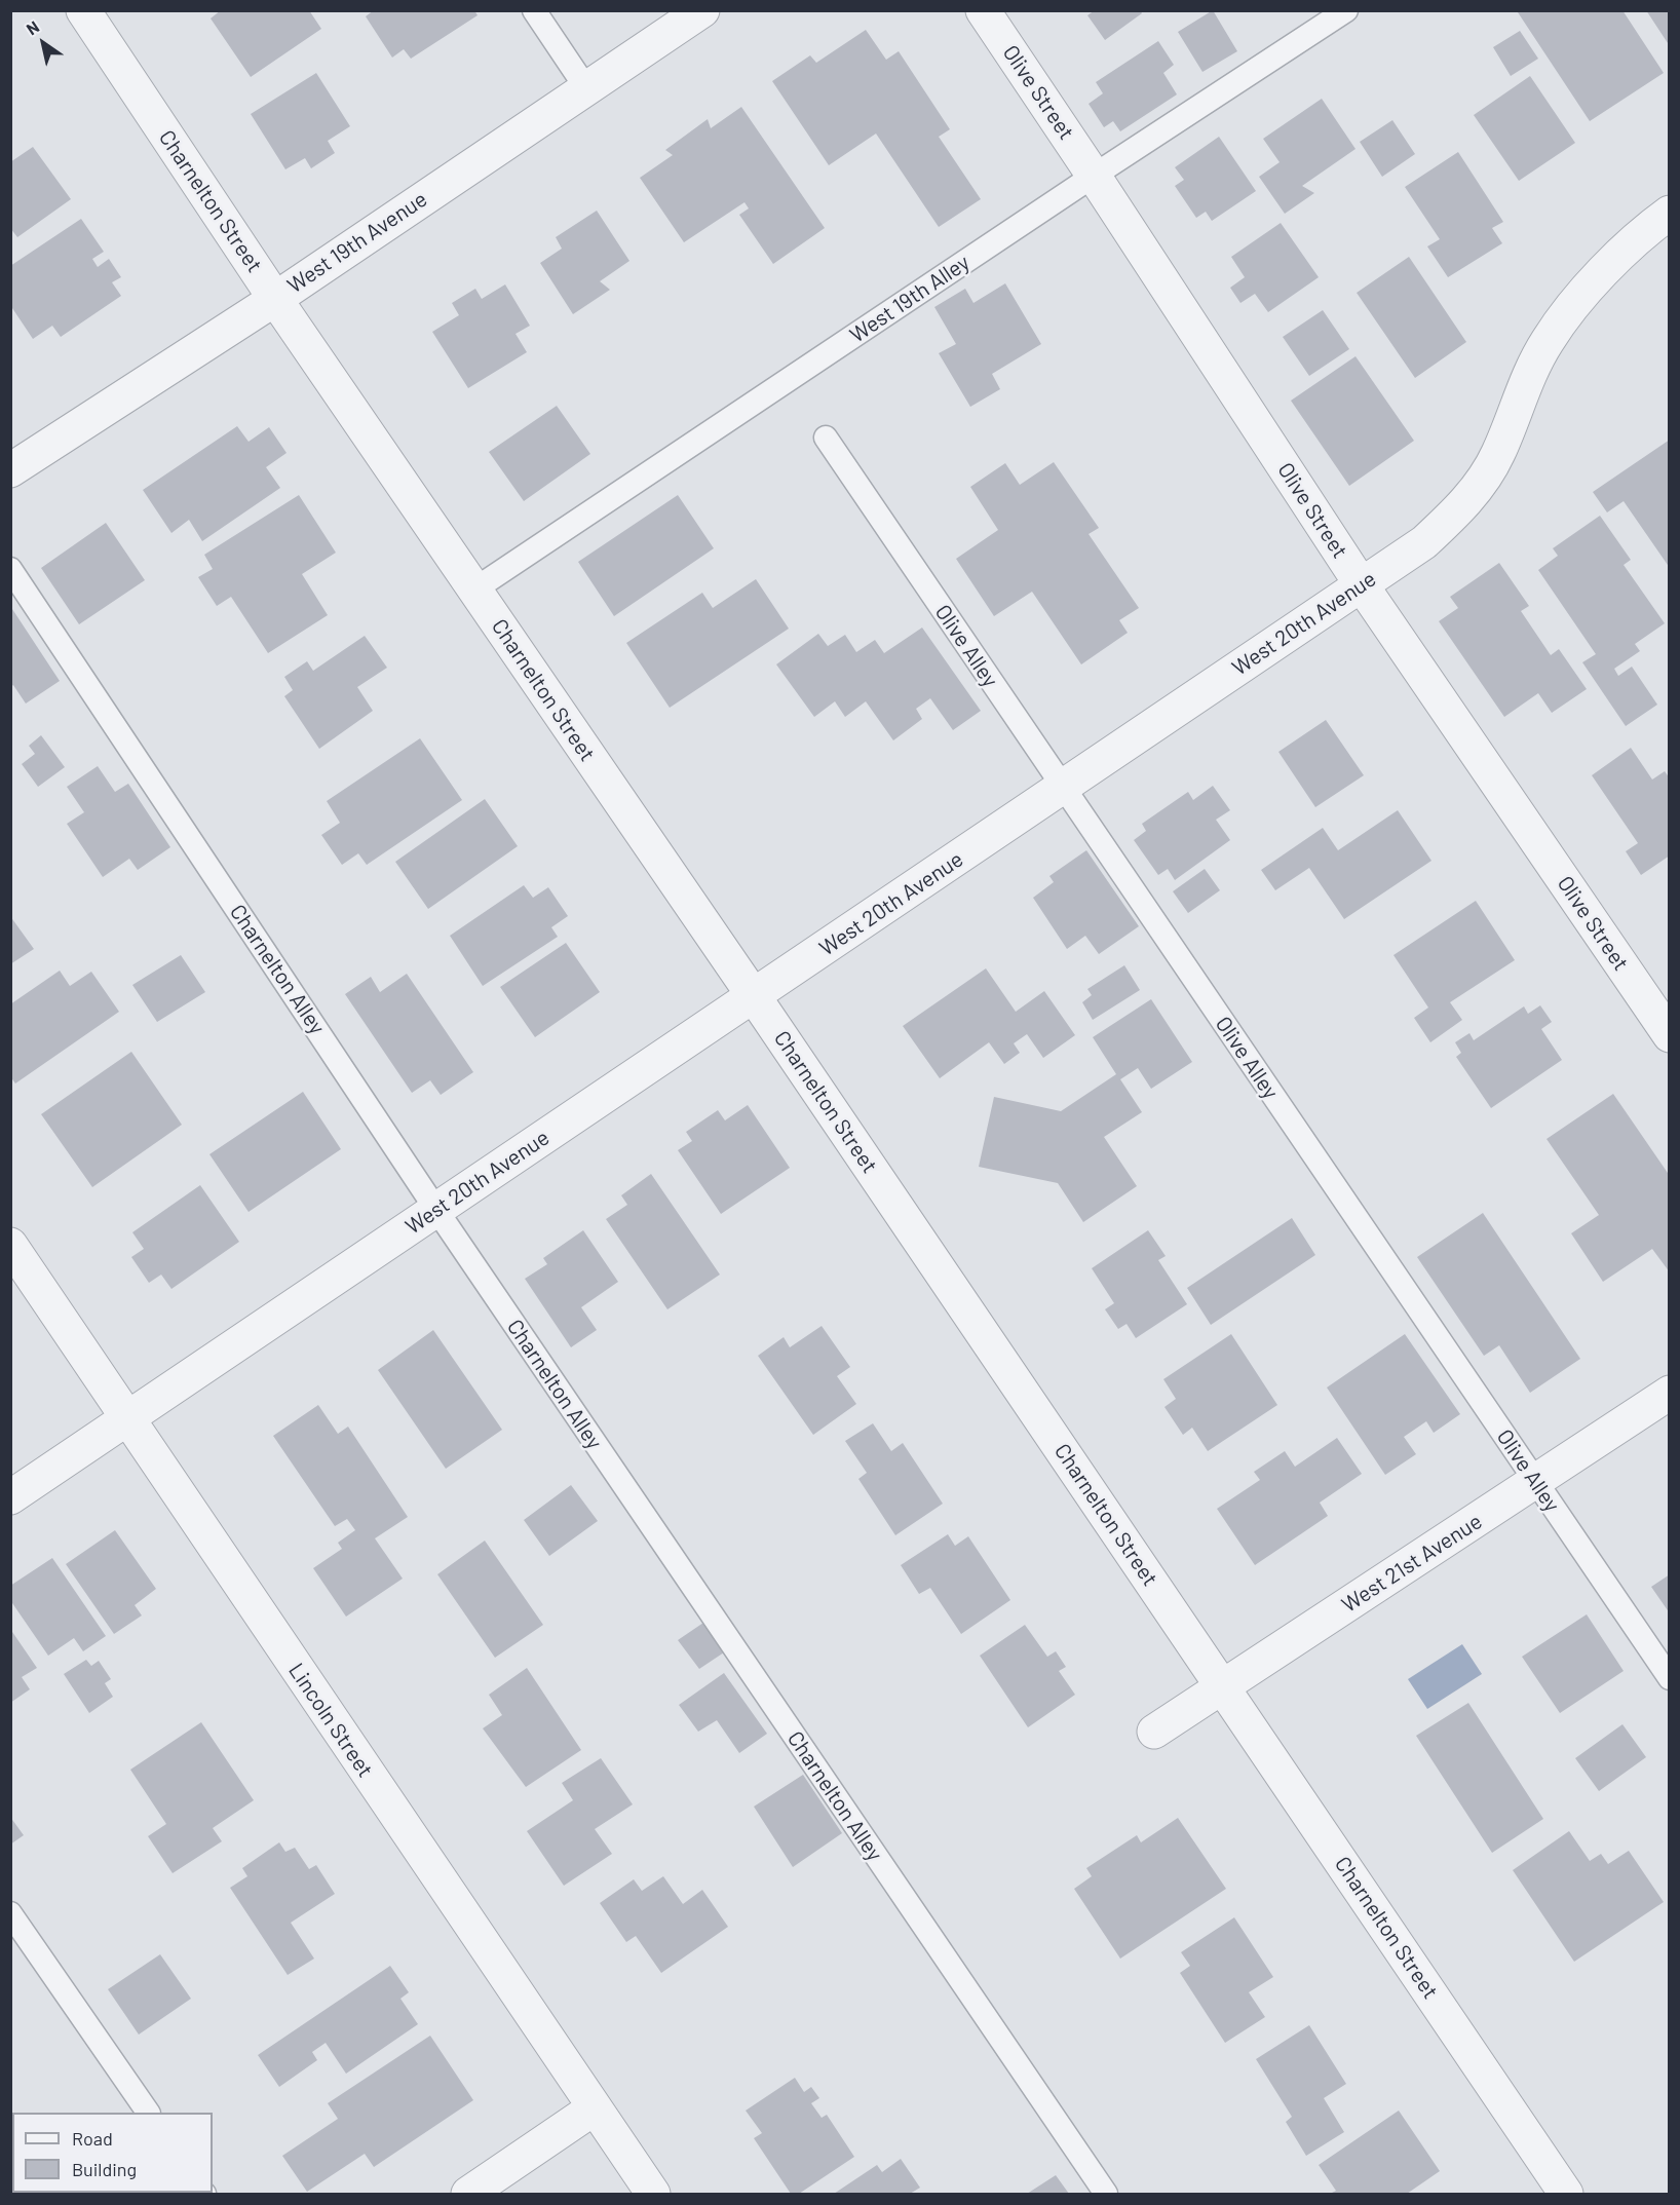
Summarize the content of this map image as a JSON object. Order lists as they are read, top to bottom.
{
  "streets": {
    "street": [
      "Olive Street",
      "Charnelton Street",
      "West 19th Avenue",
      "West 20th Avenue",
      "West 21st Avenue",
      "Lincoln Street"
    ],
    "lane": ["West 19th Alley", "Olive Alley", "Charnelton Alley"]
  },
  "crossings": [
    ["Olive Street", "West 19th Alley"],
    ["Olive Street", "West 20th Avenue"],
    ["Charnelton Street", "West 19th Avenue"],
    ["Charnelton Street", "West 19th Alley"],
    ["Charnelton Street", "West 20th Avenue"],
    ["Charnelton Street", "West 21st Avenue"],
    ["West 20th Avenue", "Olive Alley"],
    ["West 20th Avenue", "Charnelton Alley"],
    ["West 20th Avenue", "Lincoln Street"],
    ["Olive Alley", "West 21st Avenue"]
  ],
  "legend": ["Road", "Building"],
  "north": "top left"
}
